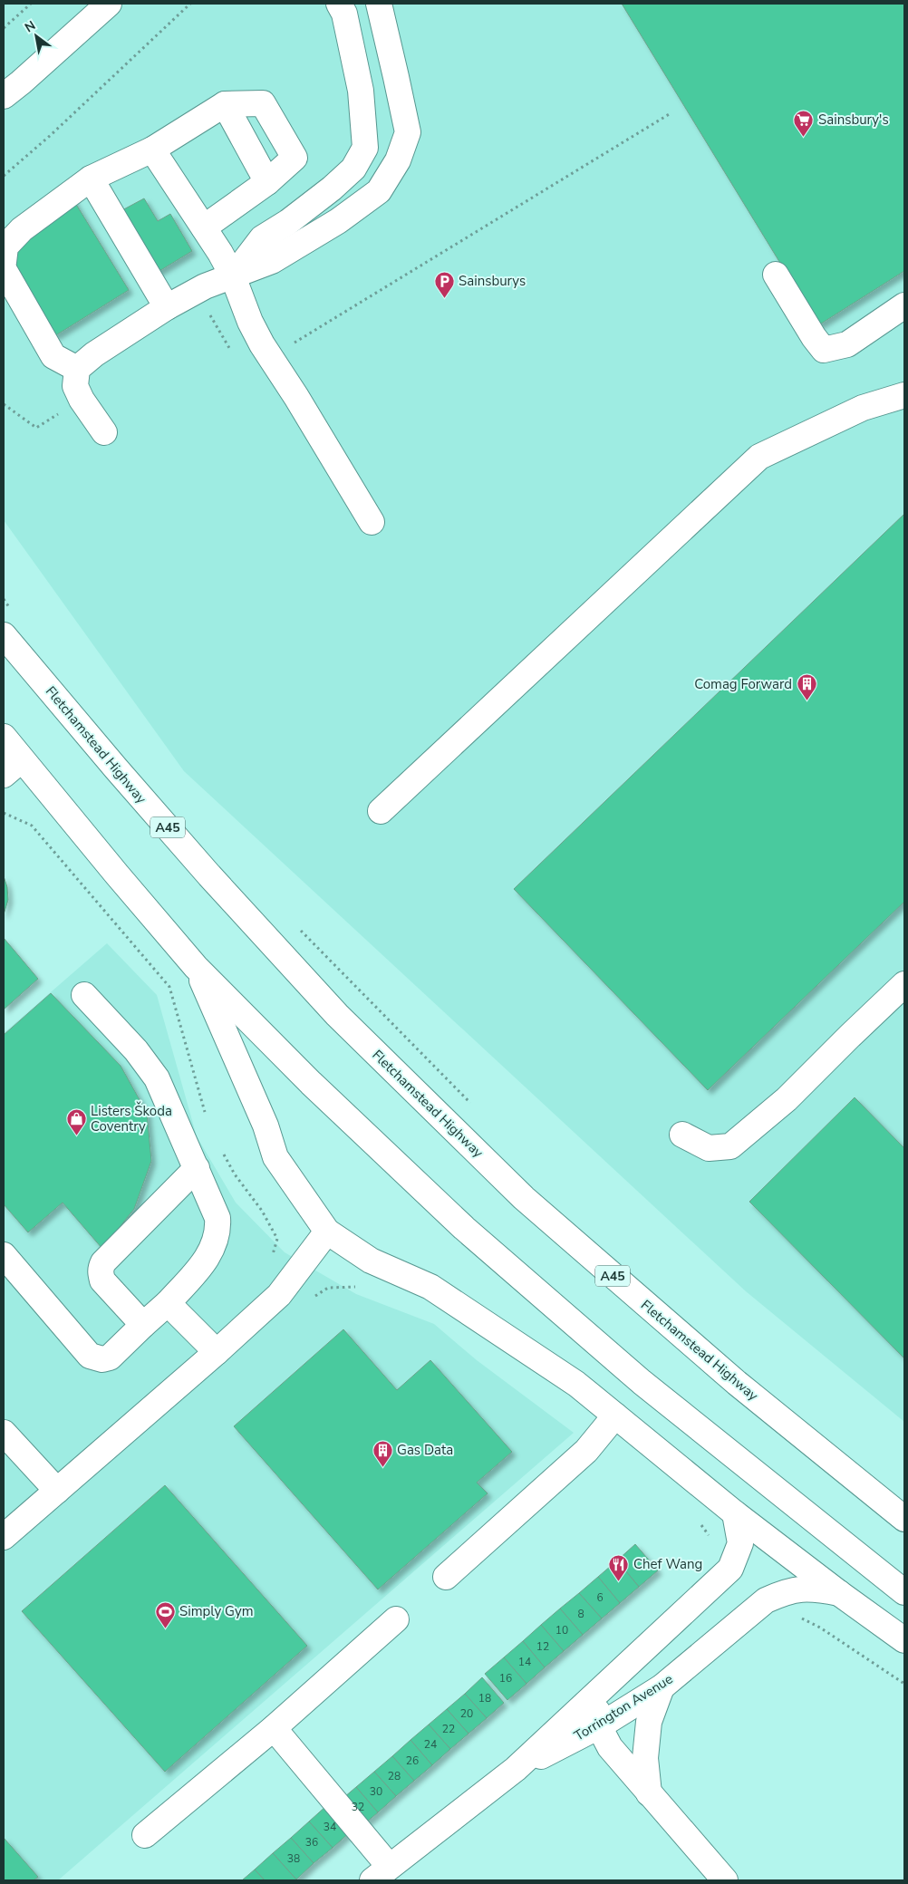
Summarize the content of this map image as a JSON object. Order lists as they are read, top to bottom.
{
  "streets": {
    "main road": ["Fletchamstead Highway", "A45", "Torrington Avenue"]
  },
  "places": {
    "supermarket": ["Sainsbury's"],
    "parking": ["Sainsburys"],
    "building": ["Comag Forward", "Gas Data"],
    "shop": ["Listers Škoda Coventry"],
    "restaurant": ["Chef Wang"],
    "sports": ["Simply Gym"]
  },
  "house_numbers": [
    "6",
    "8",
    "10",
    "12",
    "14",
    "16",
    "18",
    "20",
    "22",
    "24",
    "26",
    "28",
    "30",
    "32",
    "34",
    "36",
    "38"
  ],
  "north": "top left"
}
